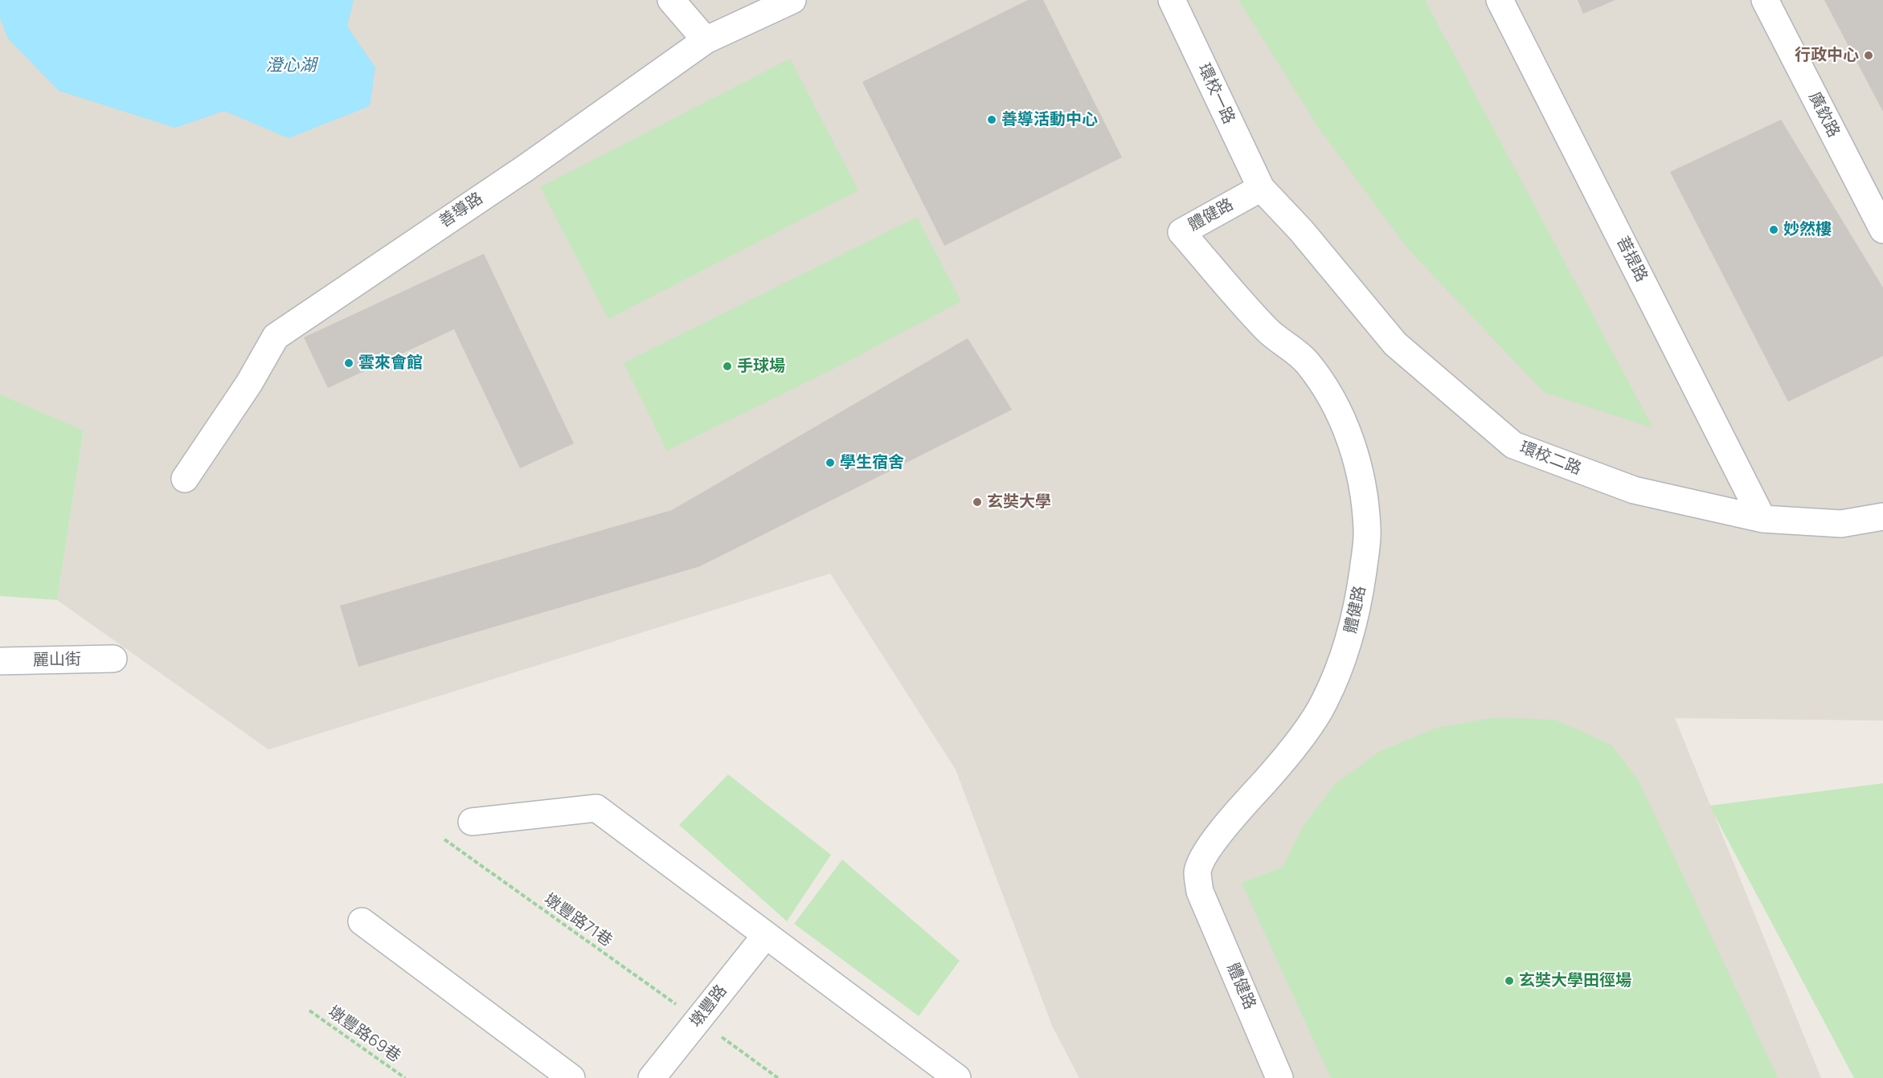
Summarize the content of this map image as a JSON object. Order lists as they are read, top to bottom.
{
  "streets": {
    "street": [
      "環校一路",
      "廣欽路",
      "善導路",
      "體健路",
      "菩提路",
      "環校二路",
      "麗山街",
      "墩豐路"
    ],
    "path": ["墩豐路71巷", "墩豐路69巷"]
  },
  "crossings": [
    ["環校一路", "體健路"],
    ["環校一路", "環校二路"],
    ["體健路", "環校二路"],
    ["菩提路", "環校二路"],
    ["墩豐路71巷", "墩豐路"]
  ],
  "water": ["澄心湖"],
  "places": [
    "行政中心",
    "善導活動中心",
    "妙然樓",
    "雲來會館",
    "手球場",
    "學生宿舍",
    "玄奘大學",
    "玄奘大學田徑場"
  ]
}
